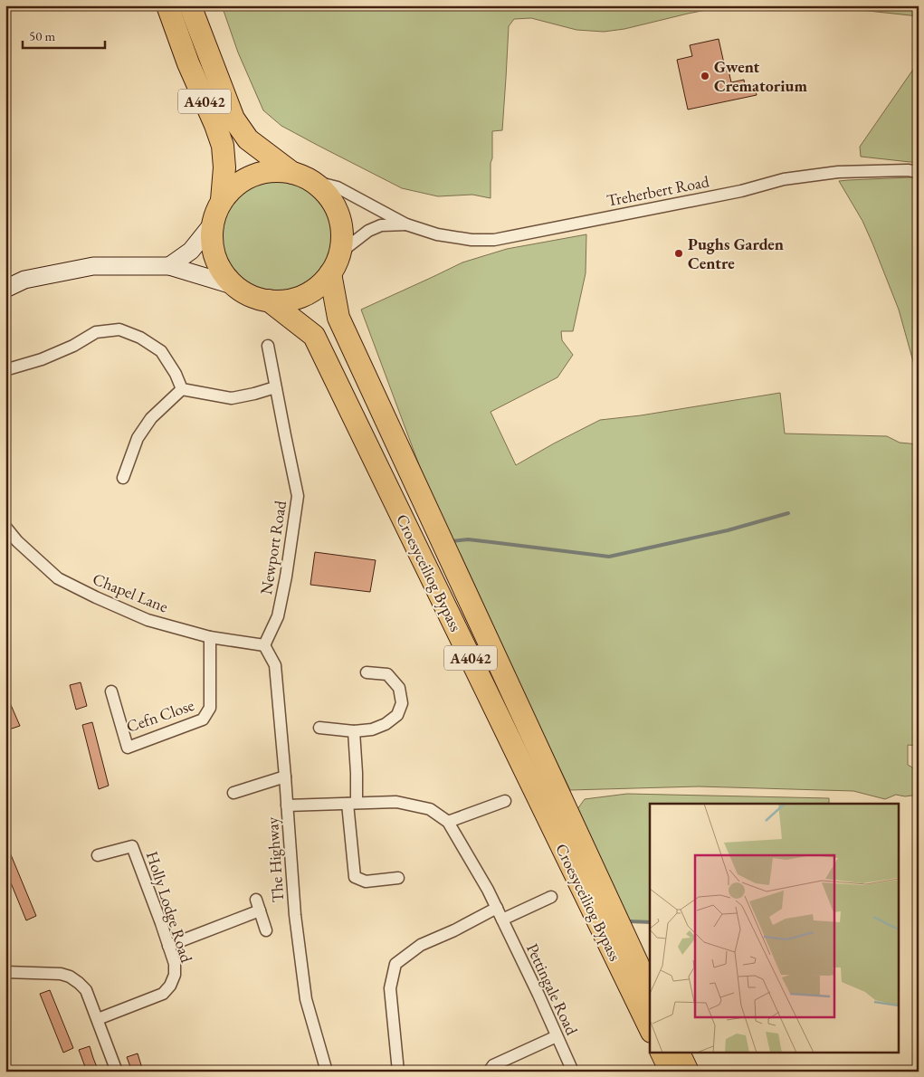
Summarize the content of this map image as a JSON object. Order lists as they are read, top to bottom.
{
  "streets": {
    "highway": ["A4042", "Croesyceiliog Bypass"],
    "street": [
      "Treherbert Road",
      "Newport Road",
      "Chapel Lane",
      "Cefn Close",
      "The Highway",
      "Holly Lodge Road",
      "Pettingale Road"
    ]
  },
  "crossings": [
    ["A4042", "Treherbert Road"],
    ["A4042", "Croesyceiliog Bypass"],
    ["Treherbert Road", "Croesyceiliog Bypass"],
    ["Newport Road", "Chapel Lane"],
    ["Newport Road", "The Highway"],
    ["Chapel Lane", "Cefn Close"],
    ["Chapel Lane", "The Highway"],
    ["The Highway", "Pettingale Road"]
  ],
  "places": ["Gwent Crematorium", "Pughs Garden Centre"],
  "scale_bar": "50 m"
}
